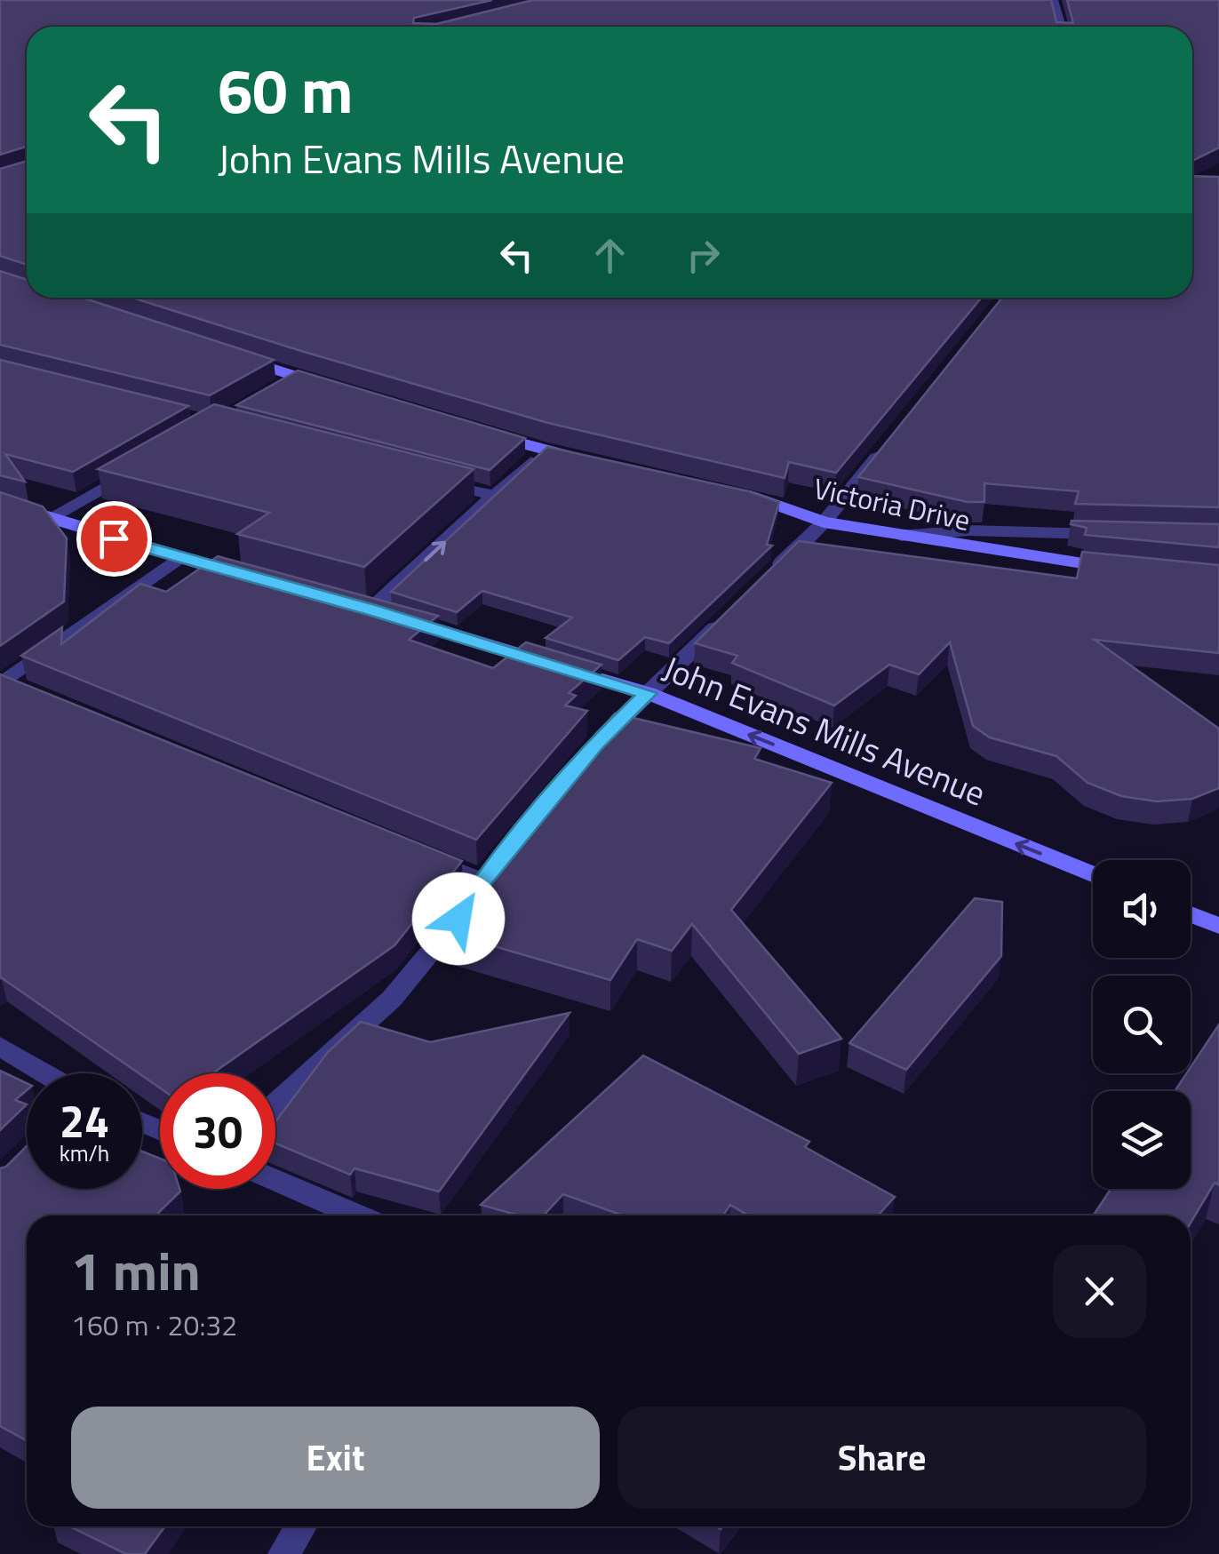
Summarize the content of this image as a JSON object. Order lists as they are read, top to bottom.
{
  "streets": {
    "street": ["Victoria Drive", "John Evans Mills Avenue"]
  },
  "page": {
    "turn": ["60 m", "John Evans Mills Avenue"],
    "speed": "24 km/h",
    "limit": "30",
    "heading": ["1 min", "160 m · 20:32"],
    "buttons": ["Exit", "Share"]
  }
}
